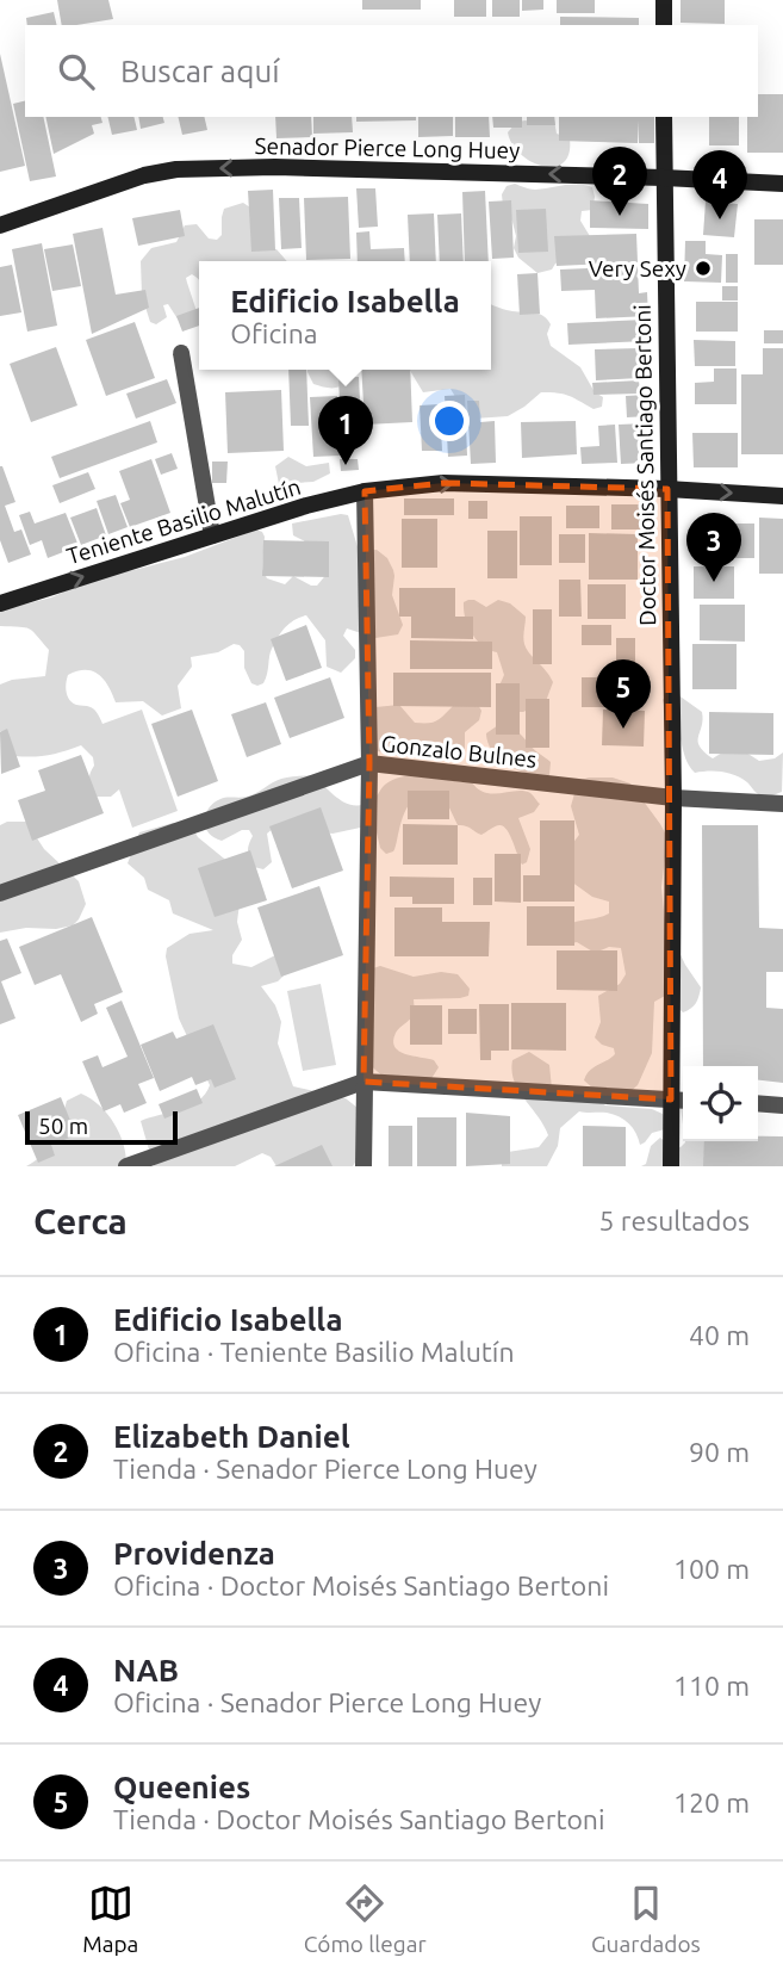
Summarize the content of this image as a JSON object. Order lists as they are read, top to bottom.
{
  "streets": {
    "street": [
      "Senador Pierce Long Huey",
      "Doctor Moisés Santiago Bertoni",
      "Teniente Basilio Malutín",
      "Gonzalo Bulnes"
    ]
  },
  "crossings": [
    ["Senador Pierce Long Huey", "Doctor Moisés Santiago Bertoni"],
    ["Doctor Moisés Santiago Bertoni", "Teniente Basilio Malutín"],
    ["Doctor Moisés Santiago Bertoni", "Gonzalo Bulnes"]
  ],
  "one_way": ["Senador Pierce Long Huey", "Teniente Basilio Malutín"],
  "places": ["Very Sexy"],
  "scale_bar": "50 m",
  "page": {
    "search": "Buscar aquí",
    "pins": [
      "2",
      "4",
      "1",
      "3",
      "5"
    ],
    "popup": ["Edificio Isabella", "Oficina"],
    "scale": "50 m",
    "heading": ["Cerca", "5 resultados"],
    "list": [
      {
        "mark": "1",
        "name": "Edificio Isabella",
        "note": "Oficina · Teniente Basilio Malutín",
        "value": "40 m"
      },
      {
        "mark": "2",
        "name": "Elizabeth Daniel",
        "note": "Tienda · Senador Pierce Long Huey",
        "value": "90 m"
      },
      {
        "mark": "3",
        "name": "Providenza",
        "note": "Oficina · Doctor Moisés Santiago Bertoni",
        "value": "100 m"
      },
      {
        "mark": "4",
        "name": "NAB",
        "note": "Oficina · Senador Pierce Long Huey",
        "value": "110 m"
      },
      {
        "mark": "5",
        "name": "Queenies",
        "note": "Tienda · Doctor Moisés Santiago Bertoni",
        "value": "120 m"
      }
    ],
    "nav": ["Mapa", "Cómo llegar", "Guardados"]
  }
}
